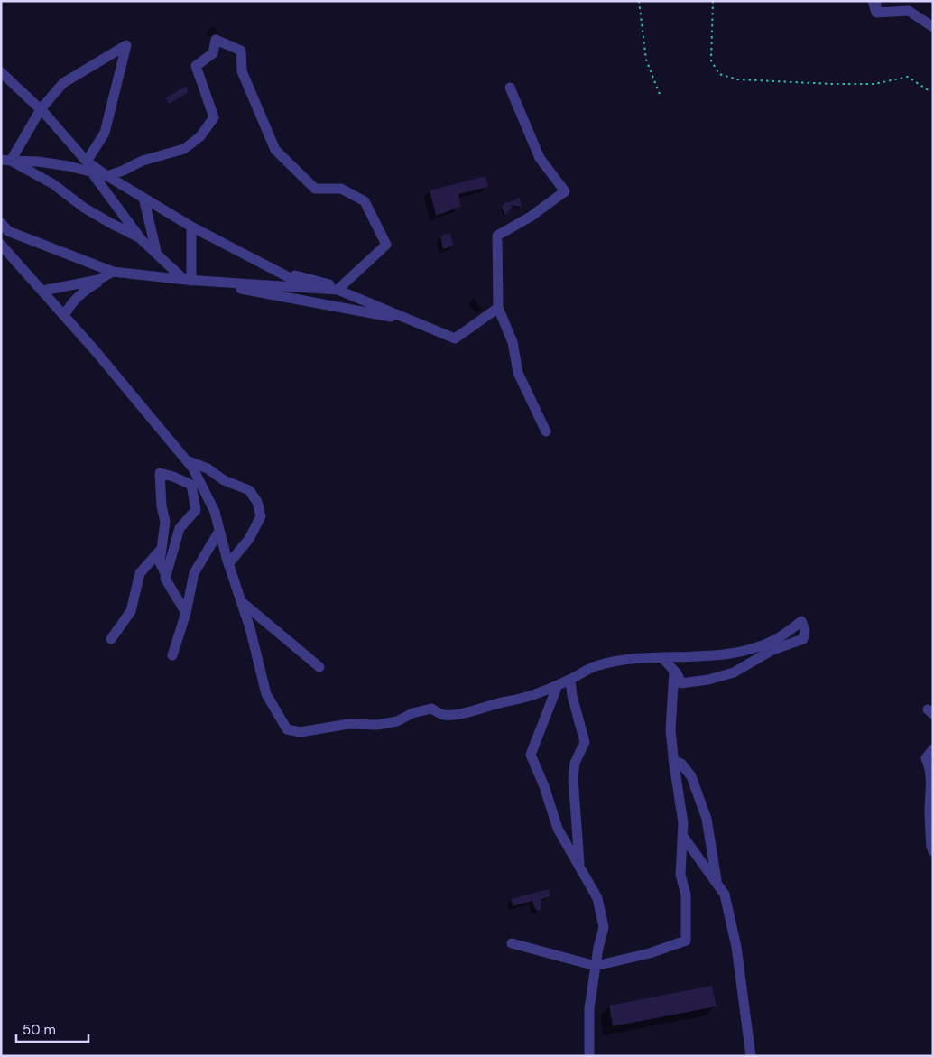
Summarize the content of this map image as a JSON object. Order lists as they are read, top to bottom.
{
  "scale_bar": "50 m"
}
